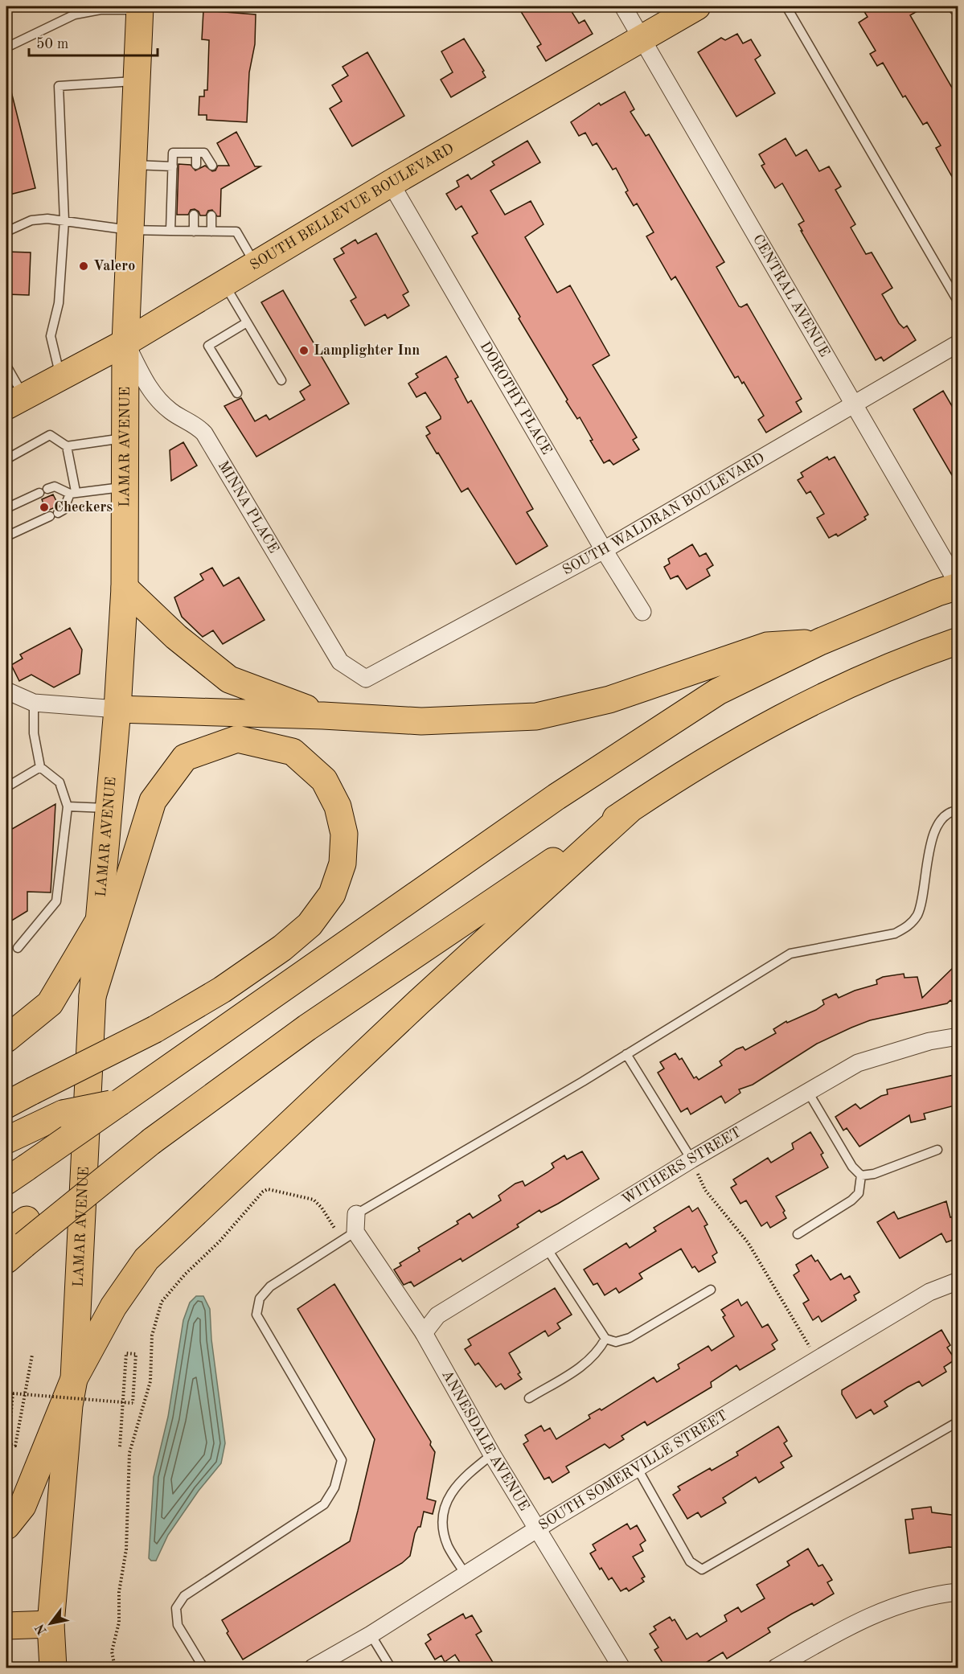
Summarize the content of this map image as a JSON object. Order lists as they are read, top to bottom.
{
  "streets": {
    "main road": ["SOUTH BELLEVUE BOULEVARD", "LAMAR AVENUE"],
    "street": [
      "CENTRAL AVENUE",
      "DOROTHY PLACE",
      "MINNA PLACE",
      "SOUTH WALDRAN BOULEVARD",
      "WITHERS STREET",
      "ANNESDALE AVENUE",
      "SOUTH SOMERVILLE STREET"
    ]
  },
  "crossings": [
    ["SOUTH BELLEVUE BOULEVARD", "CENTRAL AVENUE"],
    ["SOUTH BELLEVUE BOULEVARD", "DOROTHY PLACE"],
    ["SOUTH BELLEVUE BOULEVARD", "LAMAR AVENUE"],
    ["SOUTH BELLEVUE BOULEVARD", "MINNA PLACE"],
    ["CENTRAL AVENUE", "SOUTH WALDRAN BOULEVARD"],
    ["DOROTHY PLACE", "SOUTH WALDRAN BOULEVARD"],
    ["LAMAR AVENUE", "MINNA PLACE"],
    ["MINNA PLACE", "SOUTH WALDRAN BOULEVARD"],
    ["WITHERS STREET", "ANNESDALE AVENUE"],
    ["ANNESDALE AVENUE", "SOUTH SOMERVILLE STREET"]
  ],
  "places": ["Valero", "Lamplighter Inn", "Checkers"],
  "scale_bar": "50 m",
  "north": "bottom left"
}
